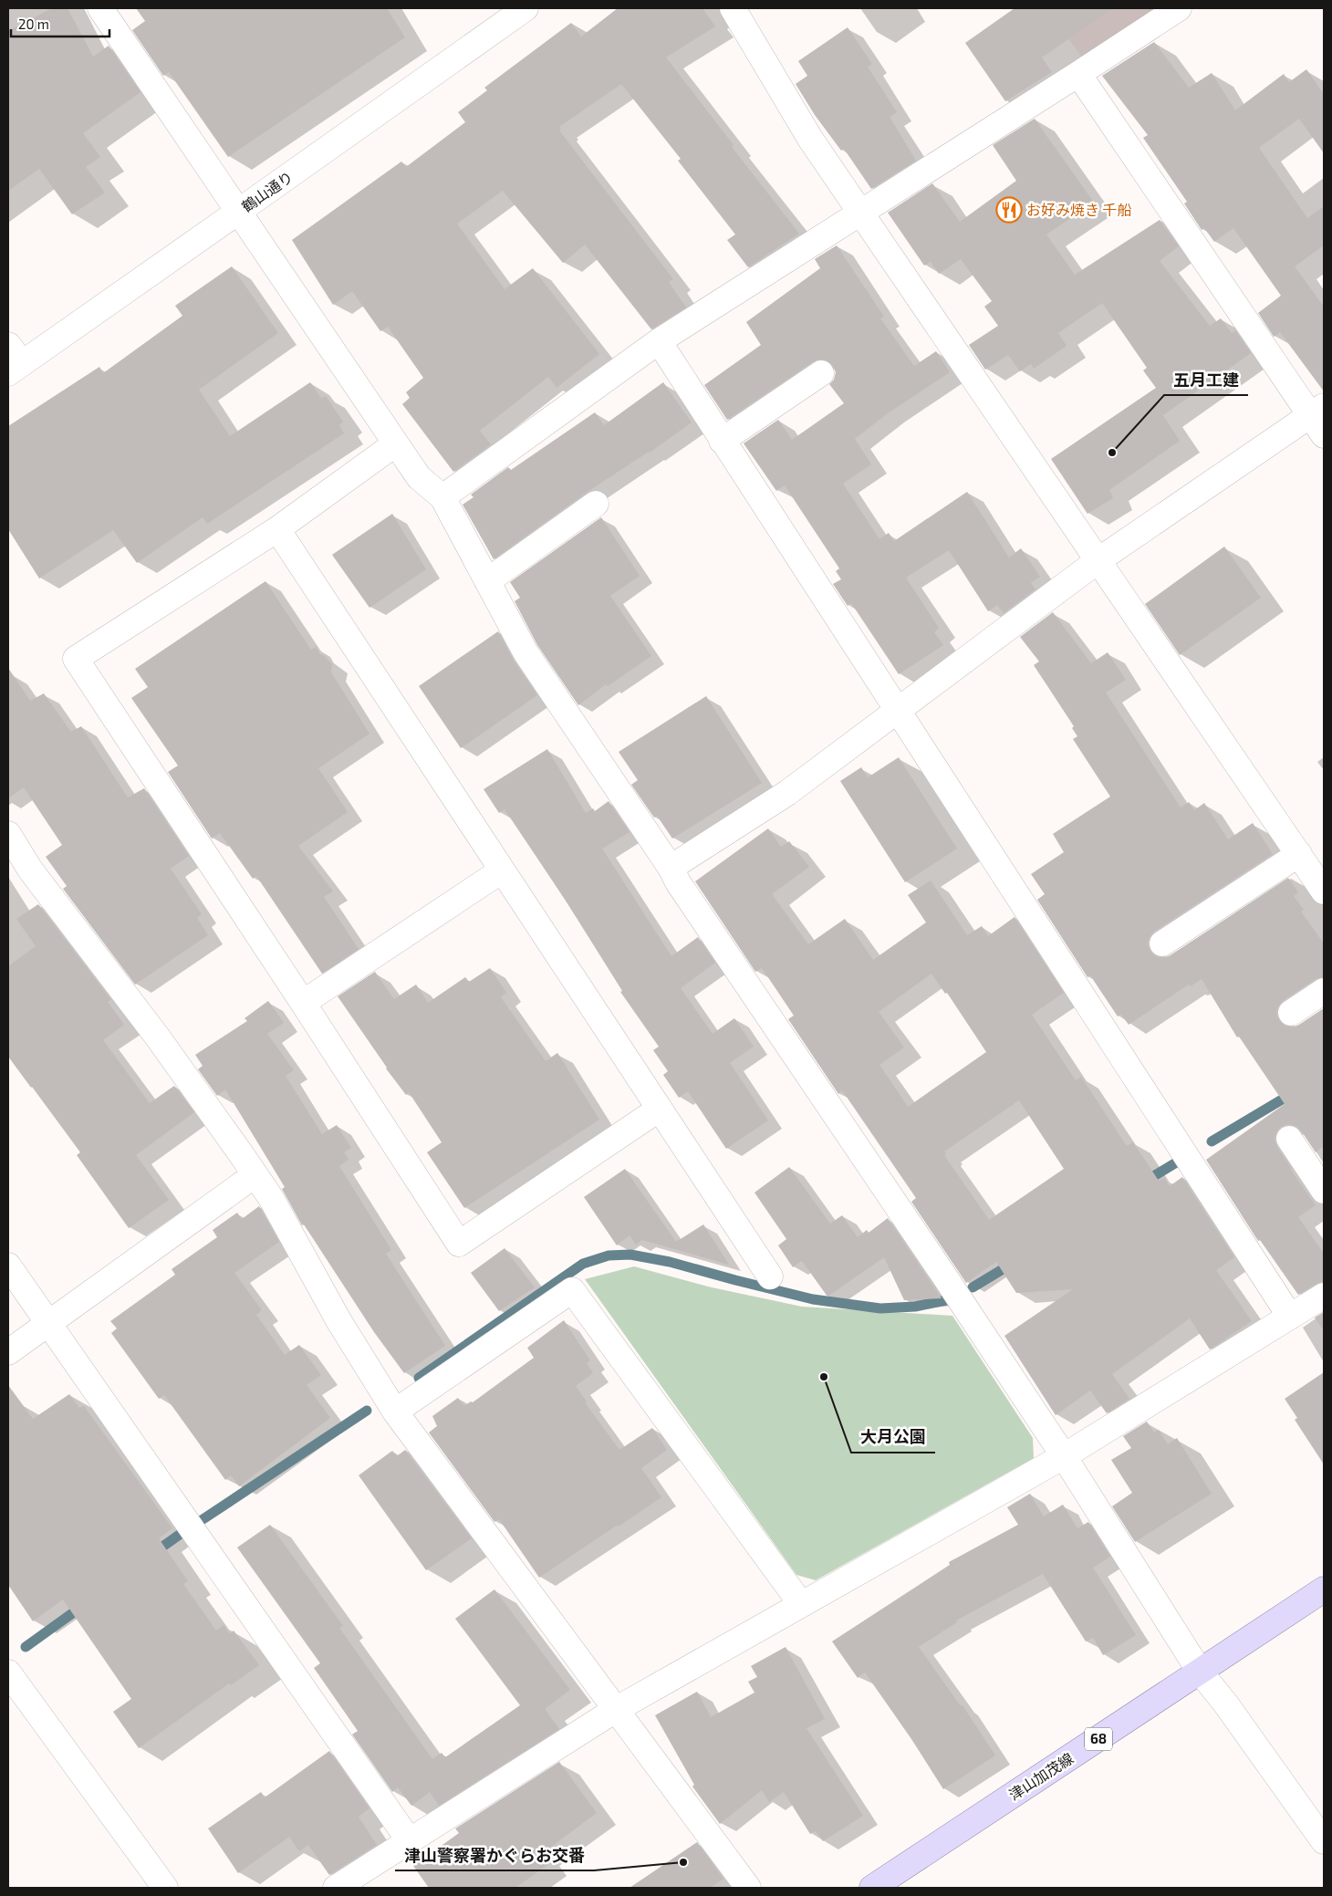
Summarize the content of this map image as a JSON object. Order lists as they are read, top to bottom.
{
  "streets": {
    "main road": ["68", "津山加茂線"],
    "street": ["鶴山通り"]
  },
  "places": {
    "restaurant": ["お好み焼き 千船"],
    "other": ["五月工建", "大月公園", "津山警察署かぐらお交番"]
  },
  "scale_bar": "20 m"
}
